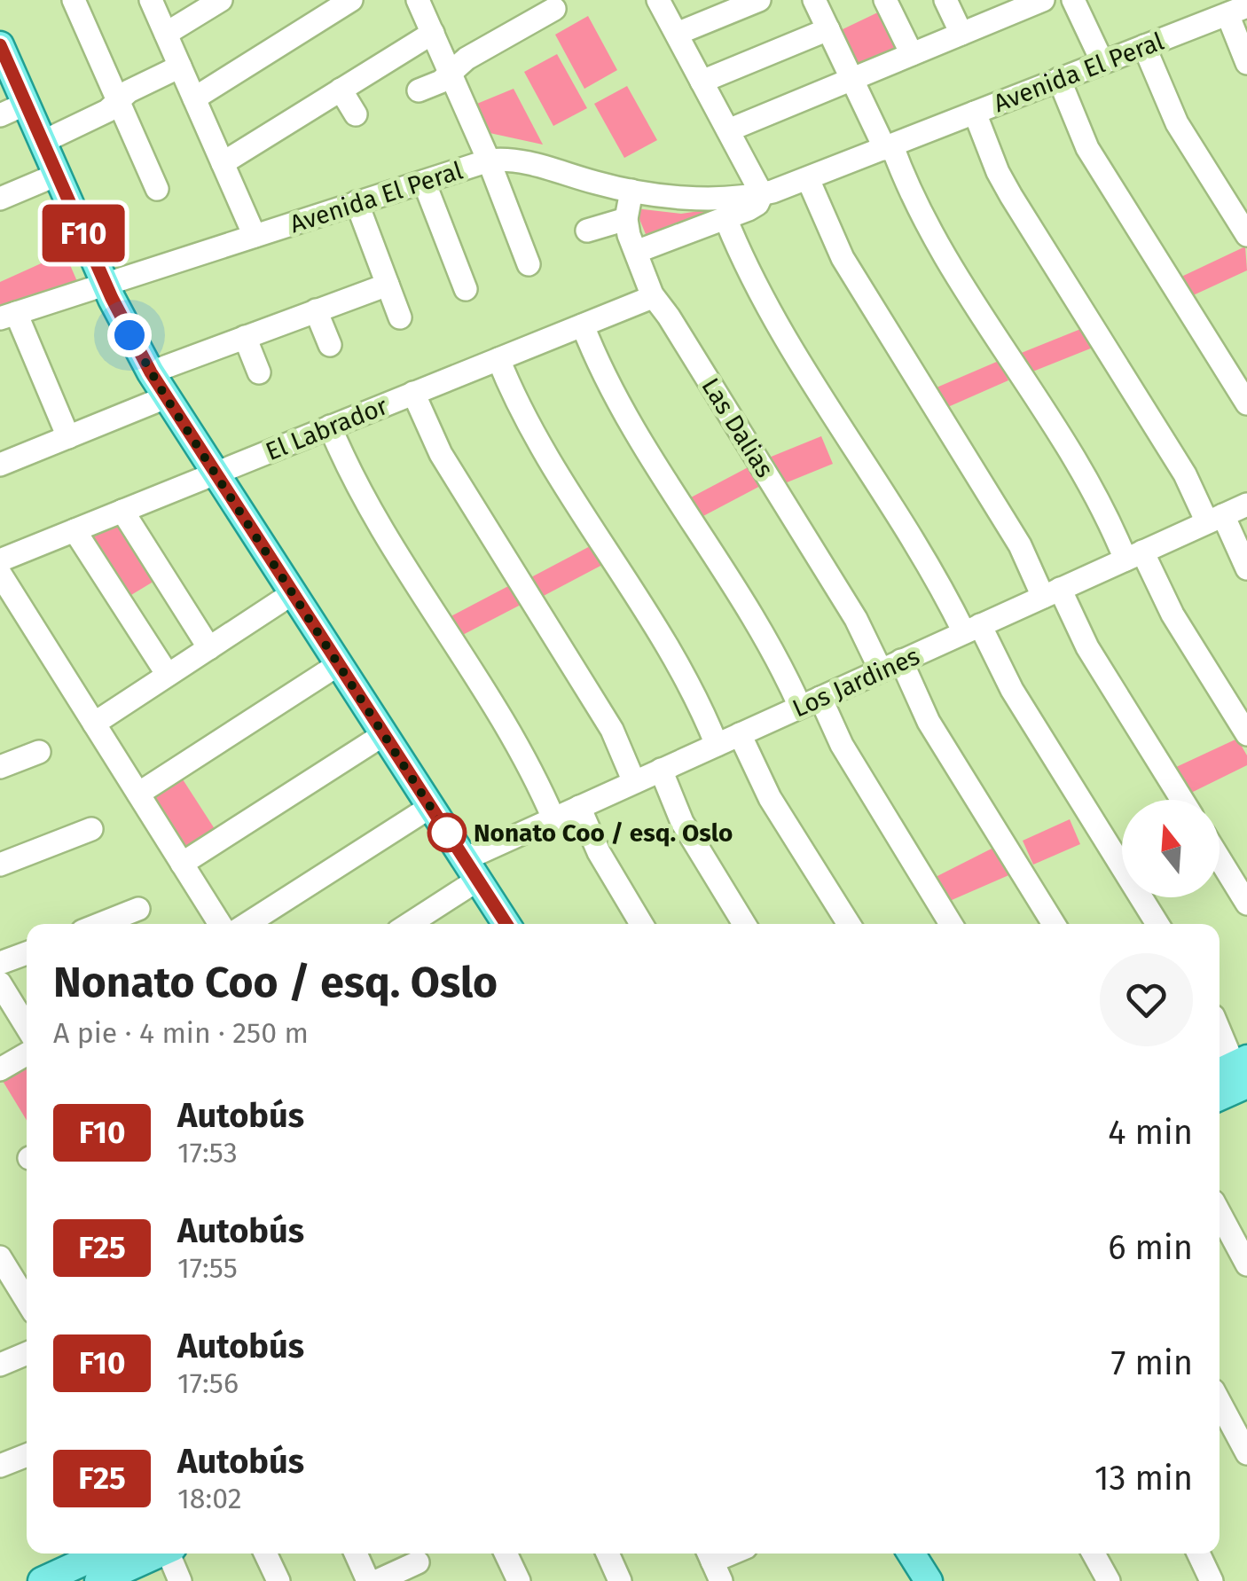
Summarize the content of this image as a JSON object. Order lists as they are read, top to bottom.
{
  "streets": {
    "street": [
      "Avenida El Peral",
      "Las Dalias",
      "El Labrador",
      "Los Jardines"
    ]
  },
  "crossings": [
    ["Avenida El Peral", "Las Dalias"],
    ["Las Dalias", "El Labrador"],
    ["Las Dalias", "Los Jardines"]
  ],
  "places": ["Nonato Coo / esq. Oslo"],
  "lines": ["bus line F10"],
  "north": "top",
  "page": {
    "on_map": "F10",
    "heading": ["Nonato Coo / esq. Oslo", "A pie · 4 min · 250 m"],
    "list": [
      {
        "mark": "F10",
        "name": "Autobús",
        "note": "17:53",
        "value": "4 min"
      },
      {
        "mark": "F25",
        "name": "Autobús",
        "note": "17:55",
        "value": "6 min"
      },
      {
        "mark": "F10",
        "name": "Autobús",
        "note": "17:56",
        "value": "7 min"
      },
      {
        "mark": "F25",
        "name": "Autobús",
        "note": "18:02",
        "value": "13 min"
      }
    ]
  }
}
